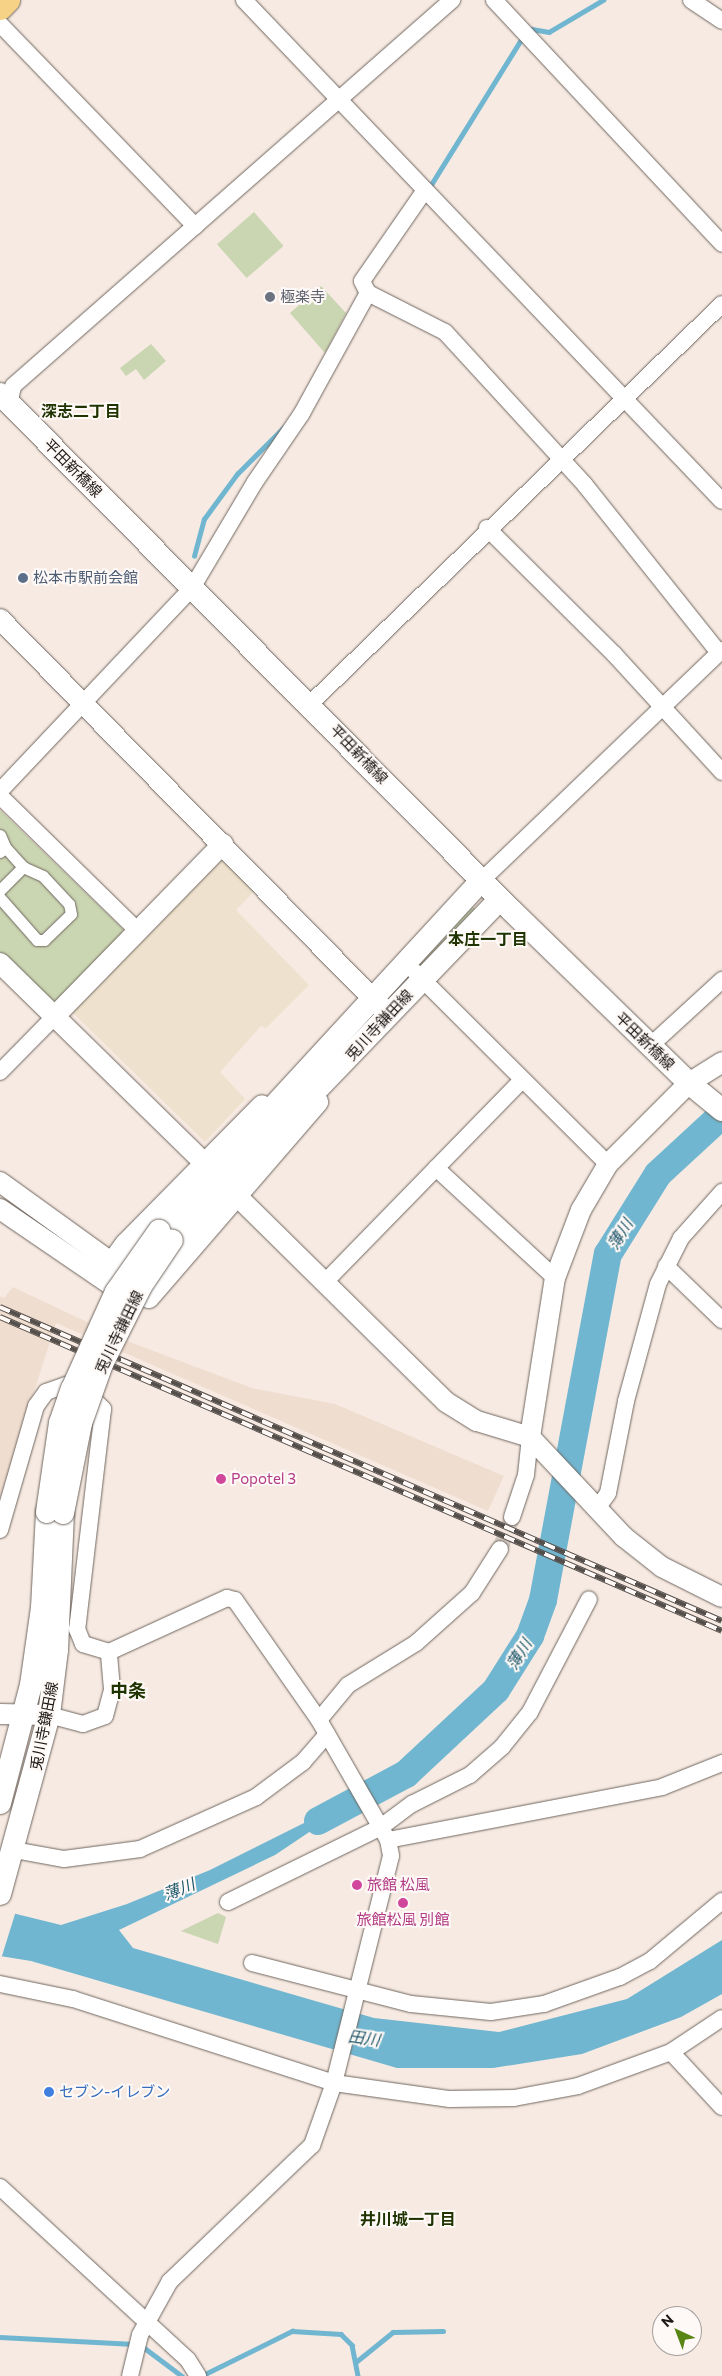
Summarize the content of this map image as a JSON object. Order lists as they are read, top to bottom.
{
  "streets": {
    "main road": ["平田新橋線", "兎川寺鎌田線"]
  },
  "crossings": [
    ["平田新橋線", "兎川寺鎌田線"]
  ],
  "districts": [
    "深志二丁目",
    "本庄一丁目",
    "中条",
    "井川城一丁目"
  ],
  "water": ["薄川", "田川"],
  "places": [
    "極楽寺",
    "松本市駅前会館",
    "Popotel 3",
    "旅館 松風",
    "旅館松風 別館",
    "セブン-イレブン"
  ],
  "north": "top left"
}
